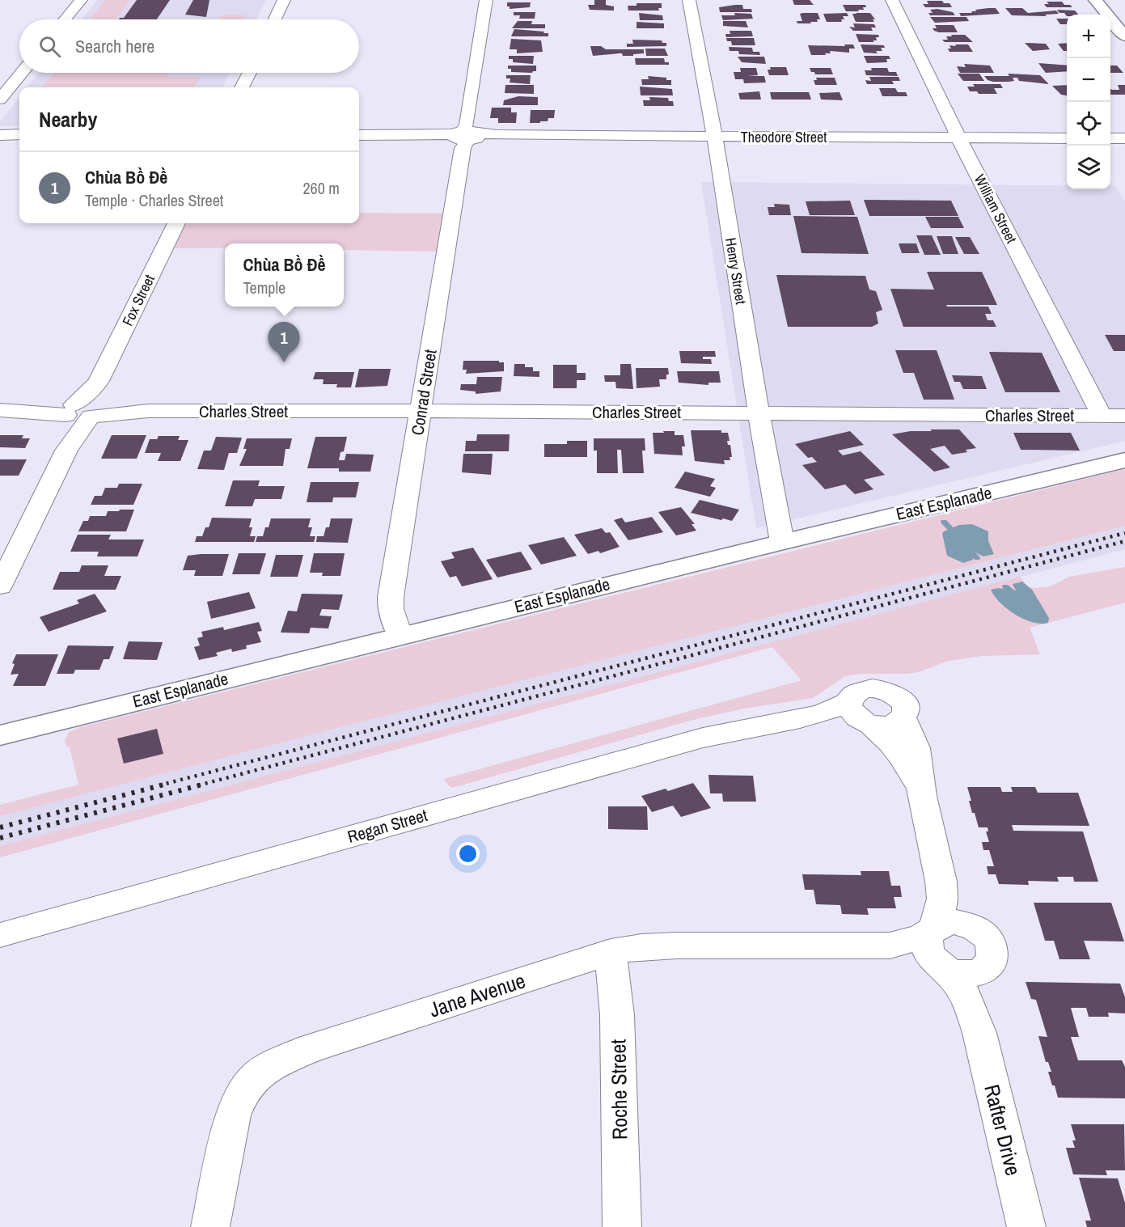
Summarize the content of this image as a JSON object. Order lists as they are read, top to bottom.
{
  "streets": {
    "street": [
      "Theodore Street",
      "William Street",
      "Henry Street",
      "Fox Street",
      "Conrad Street",
      "Charles Street",
      "East Esplanade",
      "Regan Street",
      "Jane Avenue",
      "Roche Street",
      "Rafter Drive"
    ]
  },
  "crossings": [
    ["Theodore Street", "William Street"],
    ["Theodore Street", "Henry Street"],
    ["Theodore Street", "Conrad Street"],
    ["William Street", "Charles Street"],
    ["Henry Street", "Charles Street"],
    ["Henry Street", "East Esplanade"],
    ["Fox Street", "Charles Street"],
    ["Conrad Street", "Charles Street"],
    ["Conrad Street", "East Esplanade"],
    ["Jane Avenue", "Roche Street"],
    ["Jane Avenue", "Rafter Drive"]
  ],
  "page": {
    "map_buttons": ["+", "−"],
    "search": "Search here",
    "heading": "Nearby",
    "list": [
      {
        "mark": "1",
        "name": "Chùa Bồ Đề",
        "note": "Temple · Charles Street",
        "value": "260 m"
      }
    ],
    "popup": ["Chùa Bồ Đề", "Temple"],
    "pins": "1"
  }
}
